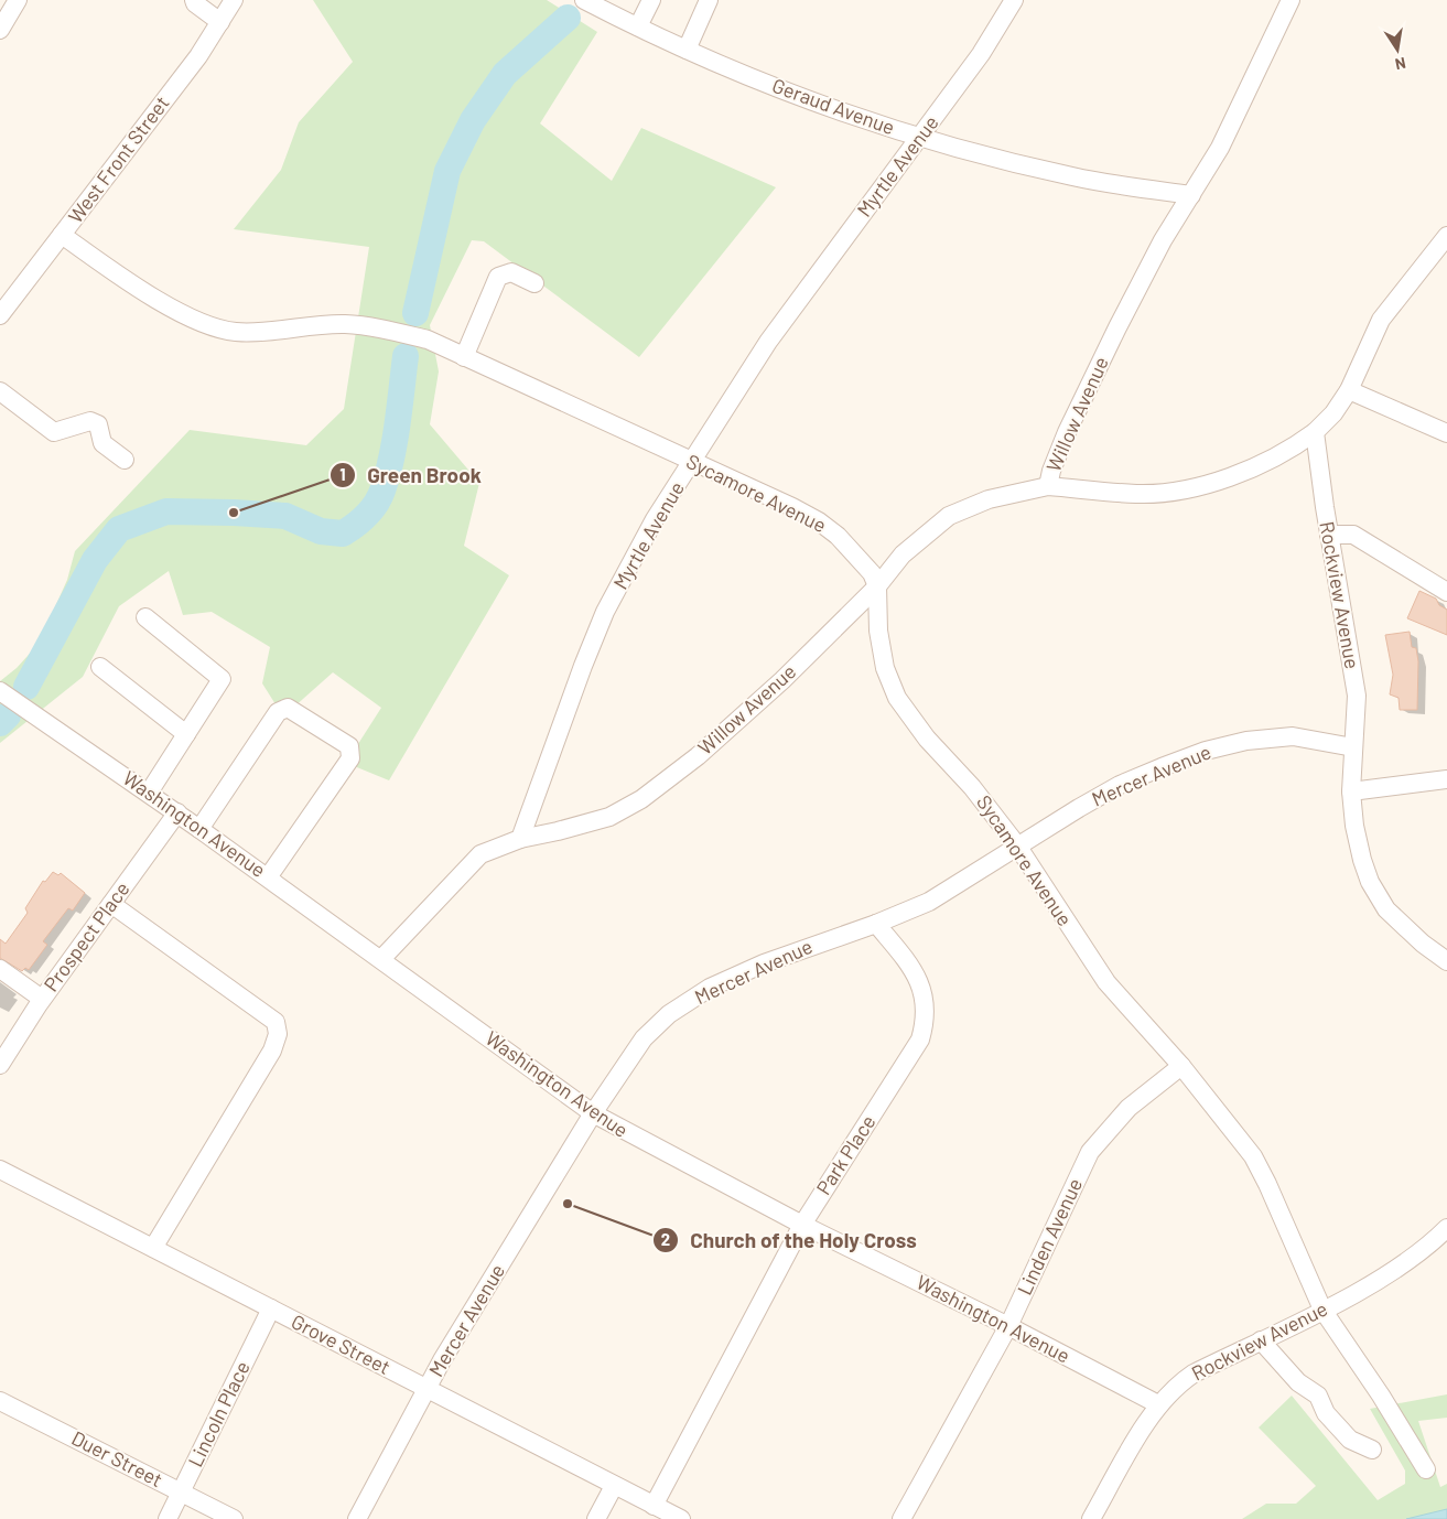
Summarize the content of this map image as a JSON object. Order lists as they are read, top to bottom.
{
  "streets": {
    "street": [
      "Geraud Avenue",
      "West Front Street",
      "Myrtle Avenue",
      "Willow Avenue",
      "Sycamore Avenue",
      "Rockview Avenue",
      "Mercer Avenue",
      "Washington Avenue",
      "Prospect Place",
      "Park Place",
      "Linden Avenue",
      "Grove Street",
      "Lincoln Place",
      "Duer Street"
    ]
  },
  "crossings": [
    ["Geraud Avenue", "Myrtle Avenue"],
    ["Geraud Avenue", "Willow Avenue"],
    ["West Front Street", "Sycamore Avenue"],
    ["Myrtle Avenue", "Willow Avenue"],
    ["Myrtle Avenue", "Sycamore Avenue"],
    ["Willow Avenue", "Sycamore Avenue"],
    ["Sycamore Avenue", "Rockview Avenue"],
    ["Sycamore Avenue", "Mercer Avenue"],
    ["Sycamore Avenue", "Linden Avenue"],
    ["Rockview Avenue", "Mercer Avenue"],
    ["Rockview Avenue", "Washington Avenue"],
    ["Mercer Avenue", "Washington Avenue"],
    ["Mercer Avenue", "Park Place"],
    ["Mercer Avenue", "Grove Street"],
    ["Washington Avenue", "Prospect Place"],
    ["Washington Avenue", "Park Place"],
    ["Washington Avenue", "Linden Avenue"],
    ["Park Place", "Grove Street"],
    ["Grove Street", "Lincoln Place"],
    ["Lincoln Place", "Duer Street"]
  ],
  "places": ["Green Brook", "Church of the Holy Cross"],
  "north": "bottom"
}
